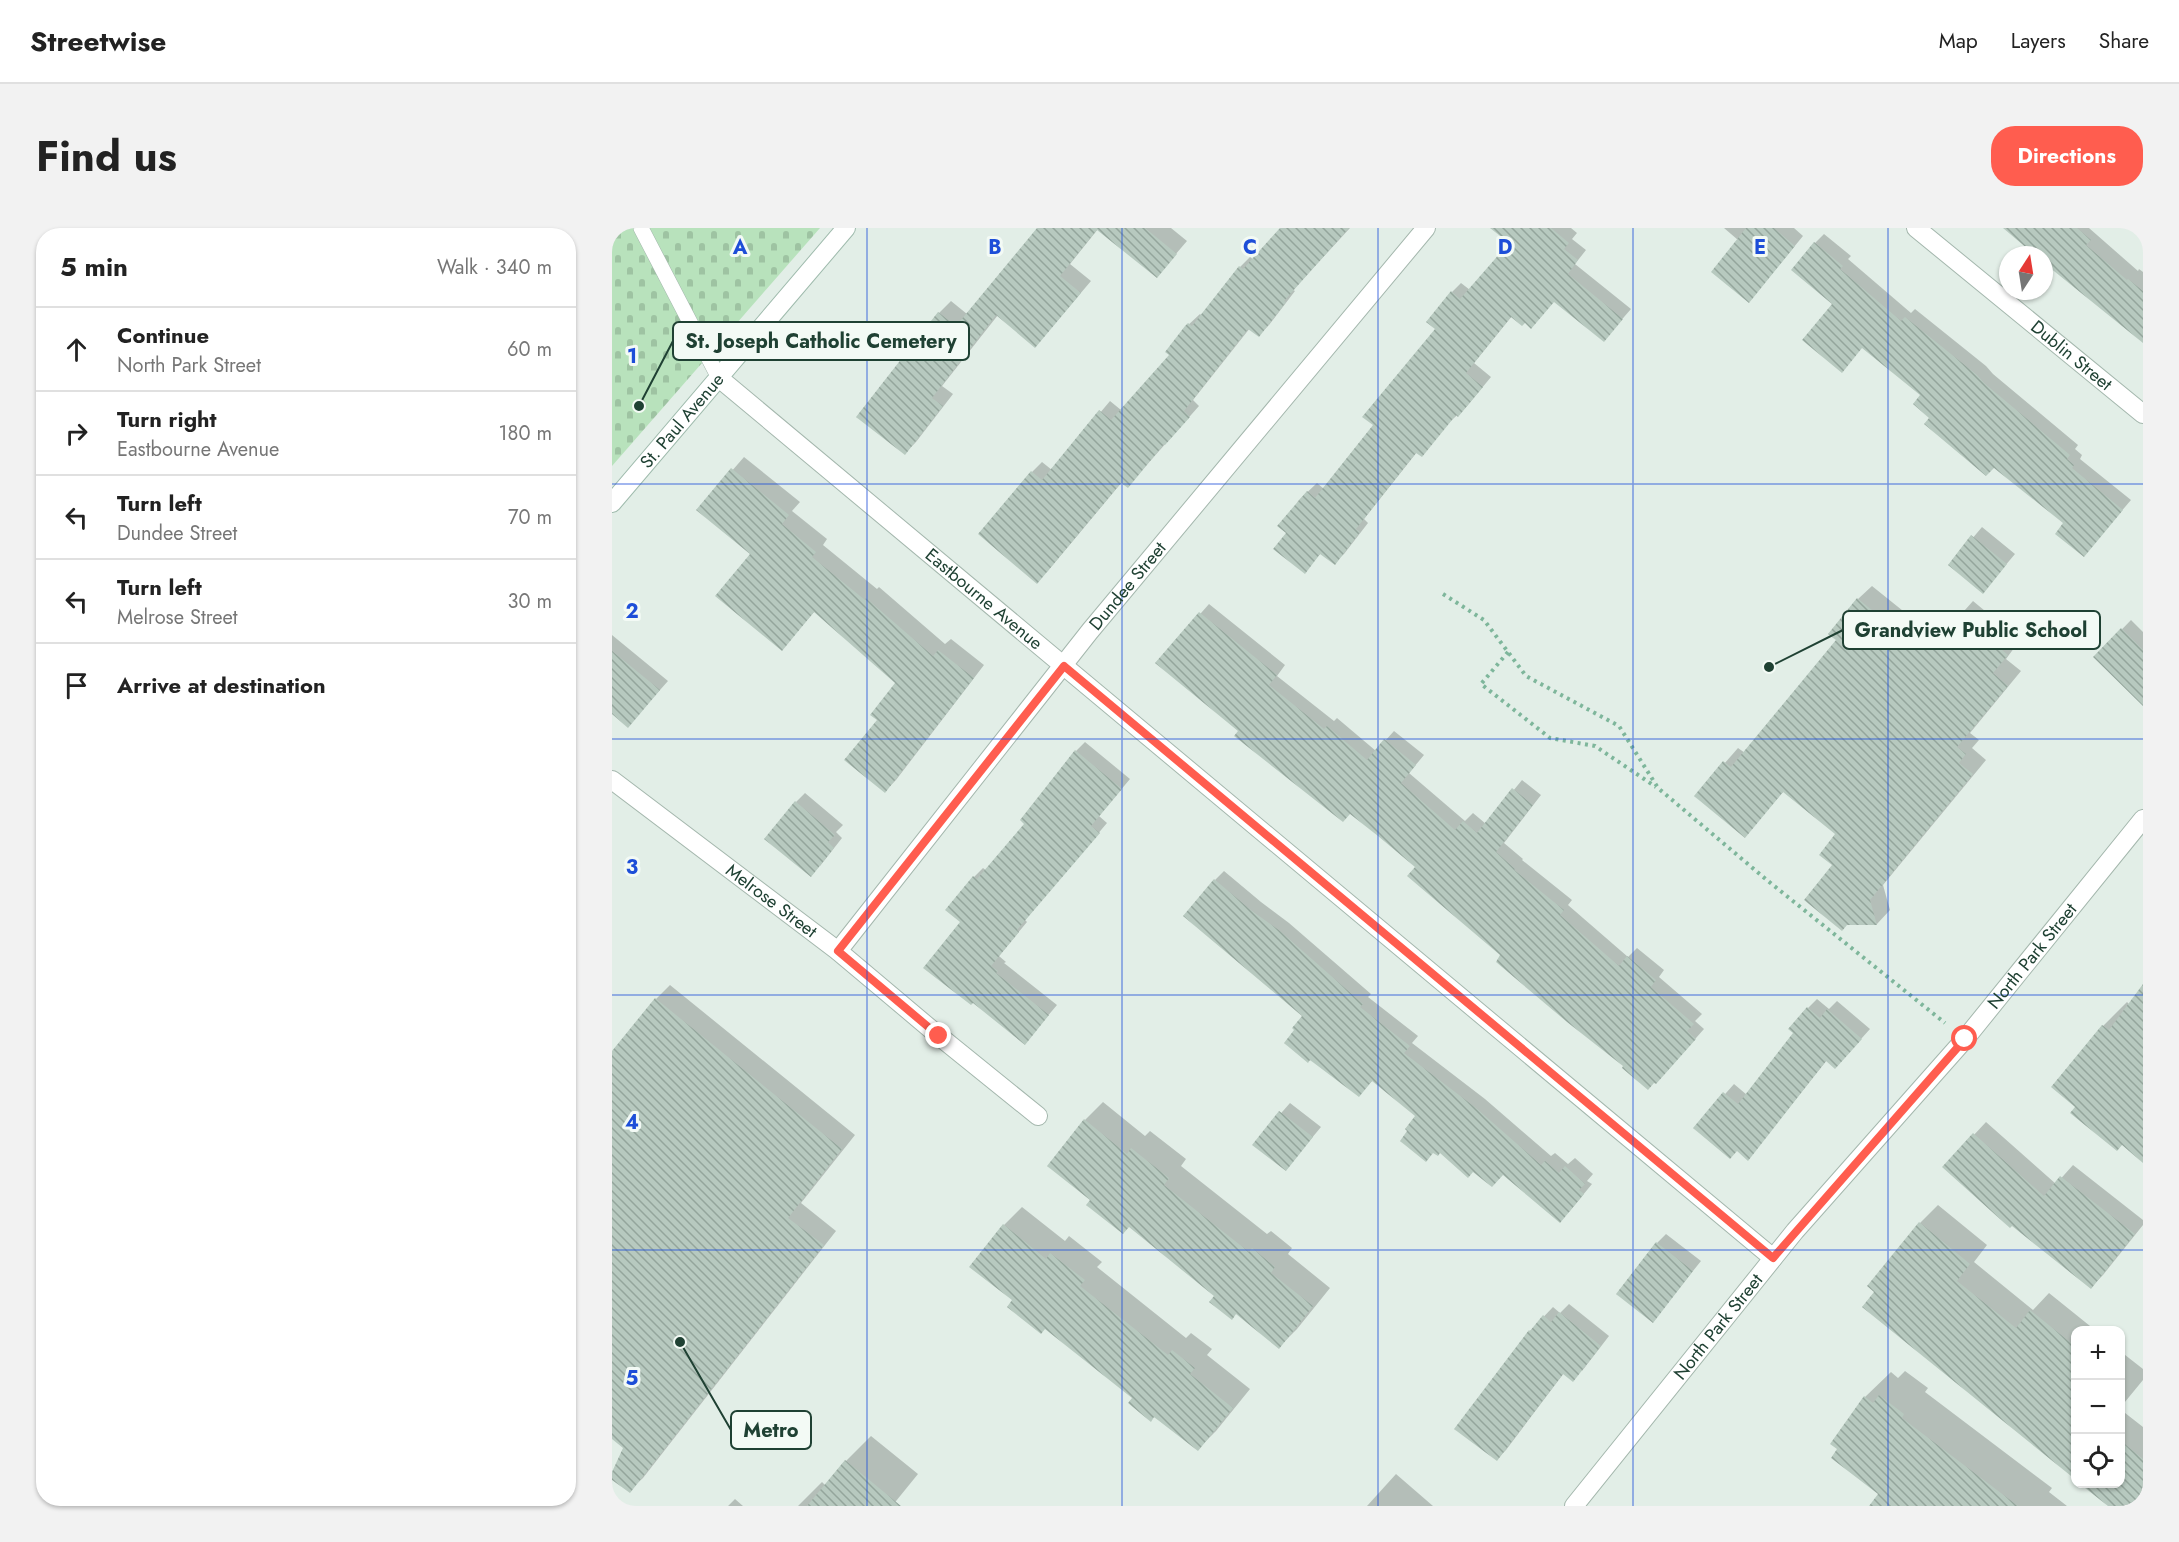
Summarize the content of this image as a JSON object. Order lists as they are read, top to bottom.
{
  "streets": {
    "street": [
      "Dublin Street",
      "St. Paul Avenue",
      "Dundee Street",
      "Eastbourne Avenue",
      "Melrose Street",
      "North Park Street"
    ]
  },
  "crossings": [
    ["St. Paul Avenue", "Eastbourne Avenue"],
    ["Dundee Street", "Eastbourne Avenue"],
    ["Dundee Street", "Melrose Street"],
    ["Eastbourne Avenue", "North Park Street"]
  ],
  "places": ["St. Joseph Catholic Cemetery", "Grandview Public School", "Metro"],
  "north": "top",
  "page": {
    "header": "Streetwise",
    "nav": ["Map", "Layers", "Share"],
    "title": "Find us",
    "buttons": "Directions",
    "heading": ["5 min", "Walk · 340 m"],
    "list": [
      ["Continue", "North Park Street", "60 m"],
      ["Turn right", "Eastbourne Avenue", "180 m"],
      ["Turn left", "Dundee Street", "70 m"],
      ["Turn left", "Melrose Street", "30 m"],
      "Arrive at destination"
    ],
    "map_buttons": ["+", "−"]
  },
  "grid": {
    "columns": [
      "A",
      "B",
      "C",
      "D",
      "E"
    ],
    "rows": [
      "1",
      "2",
      "3",
      "4",
      "5"
    ]
  }
}
